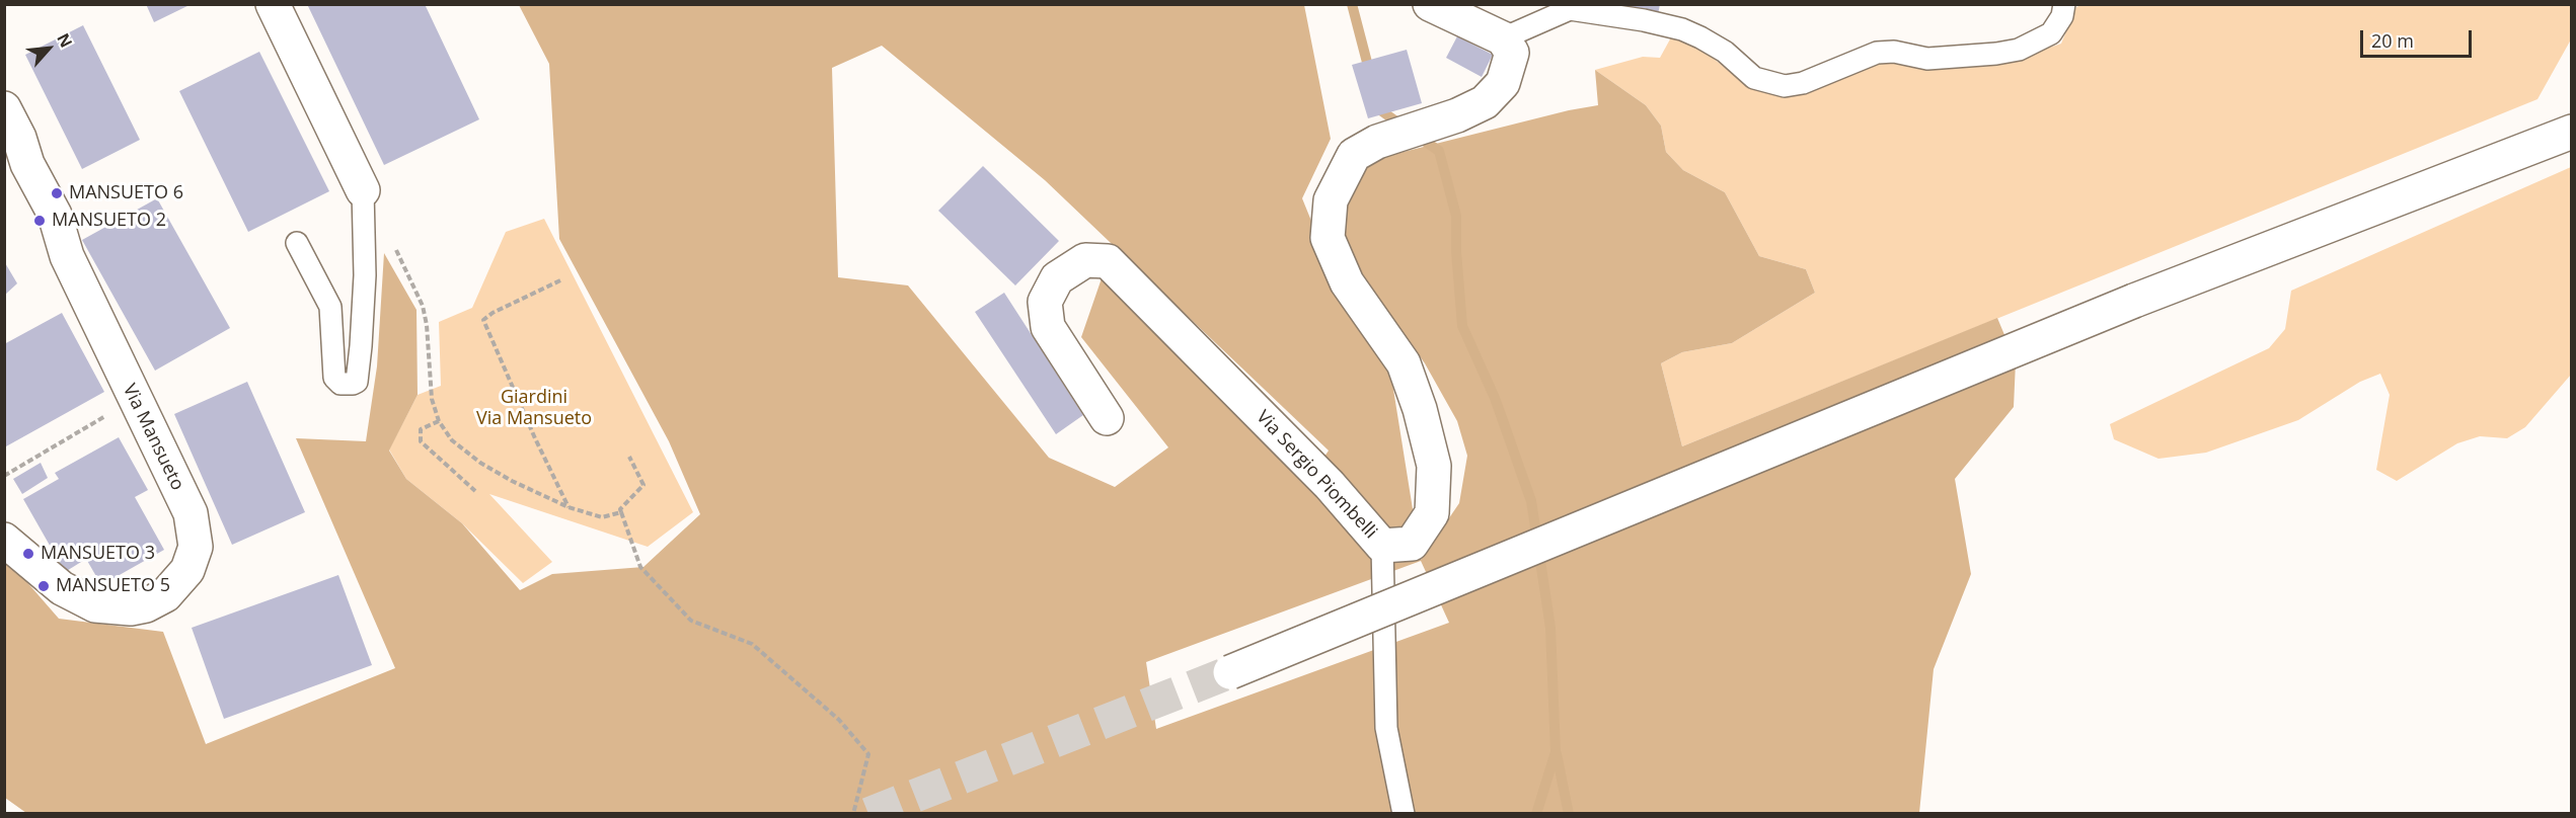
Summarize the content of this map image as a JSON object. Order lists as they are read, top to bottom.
{
  "streets": {
    "main road": ["Via Mansueto", "Via Sergio Piombelli"]
  },
  "parks": ["Giardini Via Mansueto"],
  "places": [
    "MANSUETO 6",
    "MANSUETO 2",
    "MANSUETO 3",
    "MANSUETO 5"
  ],
  "scale_bar": "20 m",
  "north": "top right"
}
